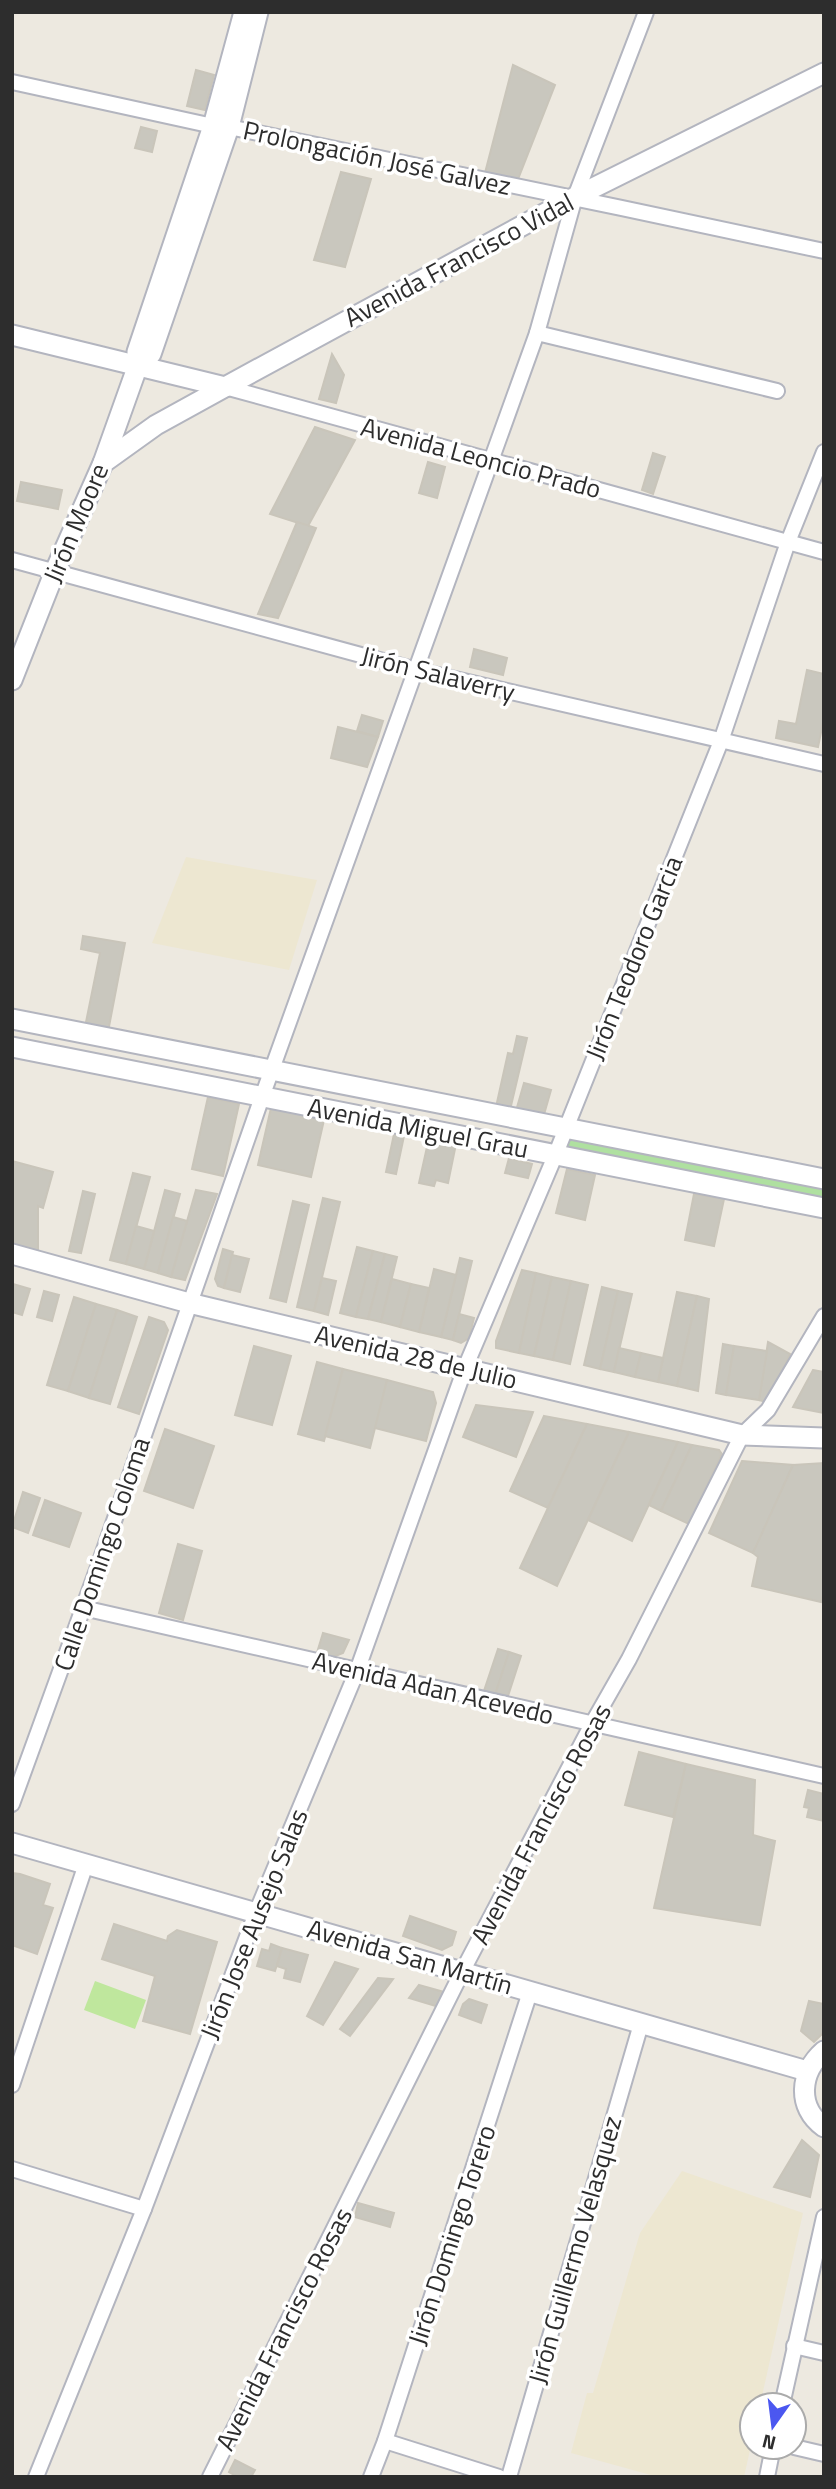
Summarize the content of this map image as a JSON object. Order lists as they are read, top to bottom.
{
  "streets": {
    "street": [
      "Prolongación José Galvez",
      "Avenida Francisco Vidal",
      "Avenida Leoncio Prado",
      "Jirón Moore",
      "Jirón Salaverry",
      "Jirón Teodoro Garcia",
      "Avenida Miguel Grau",
      "Avenida 28 de Julio",
      "Calle Domingo Coloma",
      "Avenida Adan Acevedo",
      "Avenida Francisco Rosas",
      "Jirón Jose Ausejo Salas",
      "Avenida San Martín",
      "Jirón Domingo Torero",
      "Jirón Guillermo Velasquez"
    ]
  },
  "crossings": [
    ["Prolongación José Galvez", "Avenida Francisco Vidal"],
    ["Prolongación José Galvez", "Jirón Moore"],
    ["Prolongación José Galvez", "Calle Domingo Coloma"],
    ["Avenida Francisco Vidal", "Avenida Leoncio Prado"],
    ["Avenida Francisco Vidal", "Jirón Moore"],
    ["Avenida Francisco Vidal", "Calle Domingo Coloma"],
    ["Avenida Leoncio Prado", "Jirón Moore"],
    ["Avenida Leoncio Prado", "Jirón Teodoro Garcia"],
    ["Avenida Leoncio Prado", "Calle Domingo Coloma"],
    ["Jirón Moore", "Jirón Salaverry"],
    ["Jirón Salaverry", "Jirón Teodoro Garcia"],
    ["Jirón Salaverry", "Calle Domingo Coloma"],
    ["Jirón Teodoro Garcia", "Avenida Miguel Grau"],
    ["Jirón Teodoro Garcia", "Avenida 28 de Julio"],
    ["Jirón Teodoro Garcia", "Jirón Jose Ausejo Salas"],
    ["Avenida Miguel Grau", "Calle Domingo Coloma"],
    ["Avenida 28 de Julio", "Calle Domingo Coloma"],
    ["Avenida 28 de Julio", "Avenida Francisco Rosas"],
    ["Avenida 28 de Julio", "Jirón Jose Ausejo Salas"],
    ["Calle Domingo Coloma", "Avenida Adan Acevedo"],
    ["Avenida Adan Acevedo", "Avenida Francisco Rosas"],
    ["Avenida Adan Acevedo", "Jirón Jose Ausejo Salas"],
    ["Avenida Francisco Rosas", "Avenida San Martín"],
    ["Jirón Jose Ausejo Salas", "Avenida San Martín"],
    ["Avenida San Martín", "Jirón Domingo Torero"],
    ["Avenida San Martín", "Jirón Guillermo Velasquez"]
  ],
  "north": "bottom"
}
